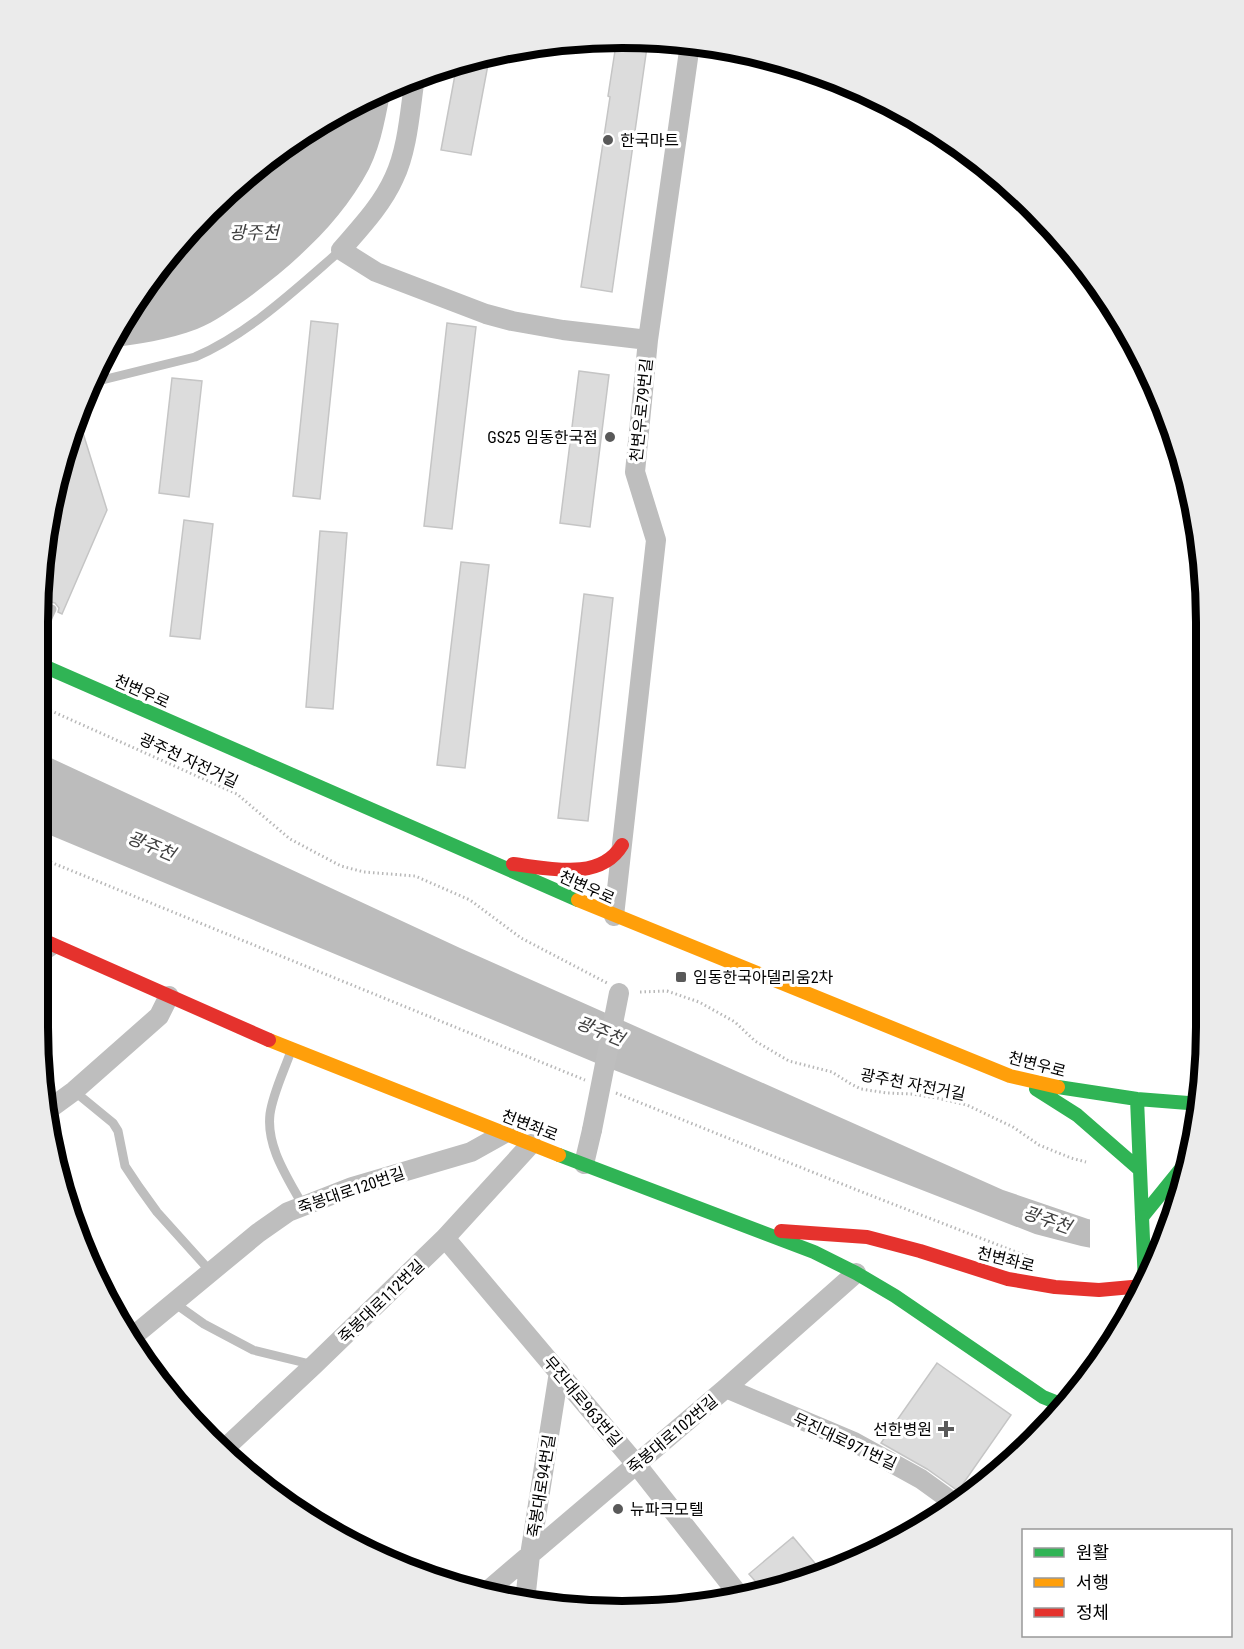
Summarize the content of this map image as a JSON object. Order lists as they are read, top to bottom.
{
  "streets": {
    "street": [
      "천변우로79번길",
      "천변우로",
      "천변좌로",
      "죽봉대로120번길",
      "죽봉대로112번길",
      "무진대로963번길",
      "죽봉대로102번길",
      "무진대로971번길",
      "죽봉대로94번길"
    ],
    "path": ["광주천 자전거길"]
  },
  "crossings": [
    ["천변우로79번길", "천변우로"],
    ["천변좌로", "죽봉대로120번길"],
    ["천변좌로", "죽봉대로112번길"],
    ["천변좌로", "죽봉대로102번길"],
    ["죽봉대로112번길", "무진대로963번길"],
    ["무진대로963번길", "죽봉대로102번길"],
    ["무진대로963번길", "죽봉대로94번길"],
    ["죽봉대로102번길", "무진대로971번길"],
    ["죽봉대로102번길", "죽봉대로94번길"]
  ],
  "water": ["광주천"],
  "places": {
    "other": ["한국마트", "GS25 임동한국점", "뉴파크모텔"],
    "transit": ["임동한국아델리움2차"],
    "health": ["선한병원"]
  },
  "legend": ["원활", "서행", "정체"]
}
